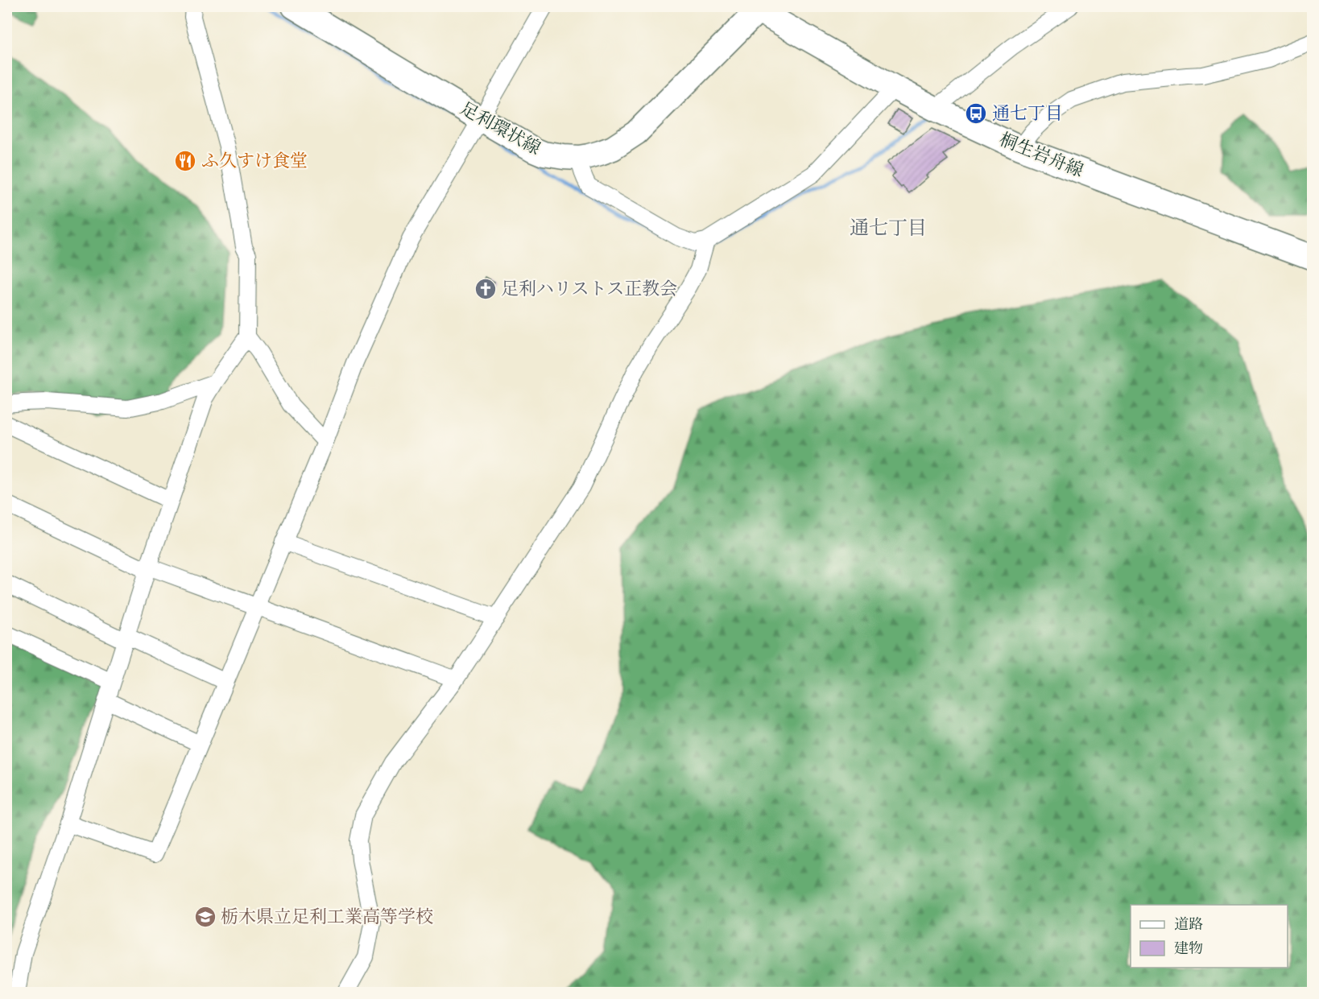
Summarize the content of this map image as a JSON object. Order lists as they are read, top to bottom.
{
  "streets": {
    "main road": ["足利環状線", "桐生岩舟線"]
  },
  "crossings": [
    ["足利環状線", "桐生岩舟線"]
  ],
  "districts": ["通七丁目"],
  "places": {
    "bus stop": ["通七丁目"],
    "restaurant": ["ふ久すけ食堂"],
    "church": ["足利ハリストス正教会"],
    "school or university": ["栃木県立足利工業高等学校"]
  },
  "legend": ["道路", "建物"]
}
